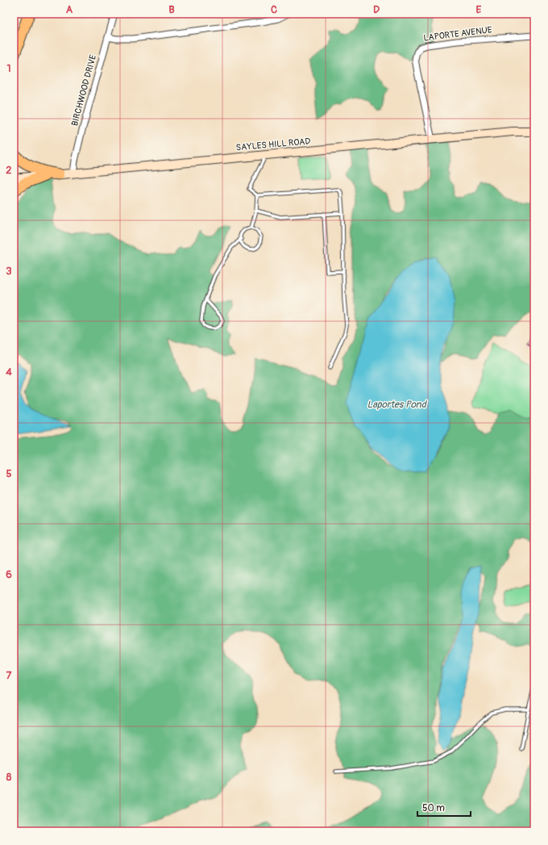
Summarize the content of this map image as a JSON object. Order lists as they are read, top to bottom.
{
  "streets": {
    "main road": ["SAYLES HILL ROAD"],
    "street": ["LAPORTE AVENUE", "BIRCHWOOD DRIVE"]
  },
  "crossings": [
    ["LAPORTE AVENUE", "SAYLES HILL ROAD"],
    ["BIRCHWOOD DRIVE", "SAYLES HILL ROAD"]
  ],
  "water": ["Laportes Pond"],
  "scale_bar": "50 m",
  "grid": {
    "columns": [
      "A",
      "B",
      "C",
      "D",
      "E"
    ],
    "rows": [
      "1",
      "2",
      "3",
      "4",
      "5",
      "6",
      "7",
      "8"
    ]
  }
}
